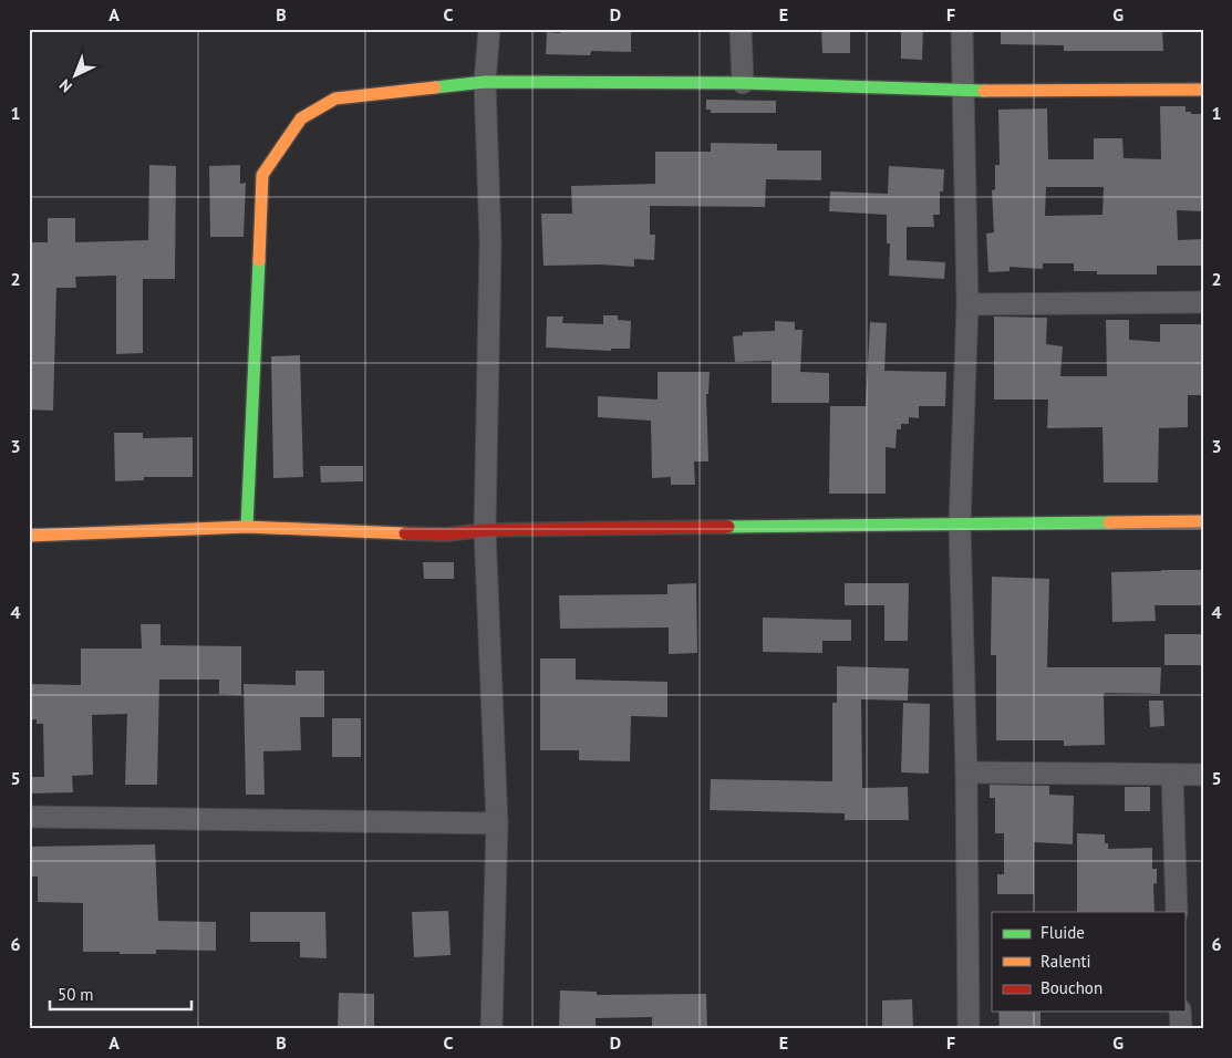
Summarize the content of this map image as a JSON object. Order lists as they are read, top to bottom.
{
  "legend": ["Fluide", "Ralenti", "Bouchon"],
  "scale_bar": "50 m",
  "north": "bottom left",
  "grid": {
    "columns": [
      "A",
      "B",
      "C",
      "D",
      "E",
      "F",
      "G"
    ],
    "rows": [
      "1",
      "2",
      "3",
      "4",
      "5",
      "6"
    ]
  }
}
